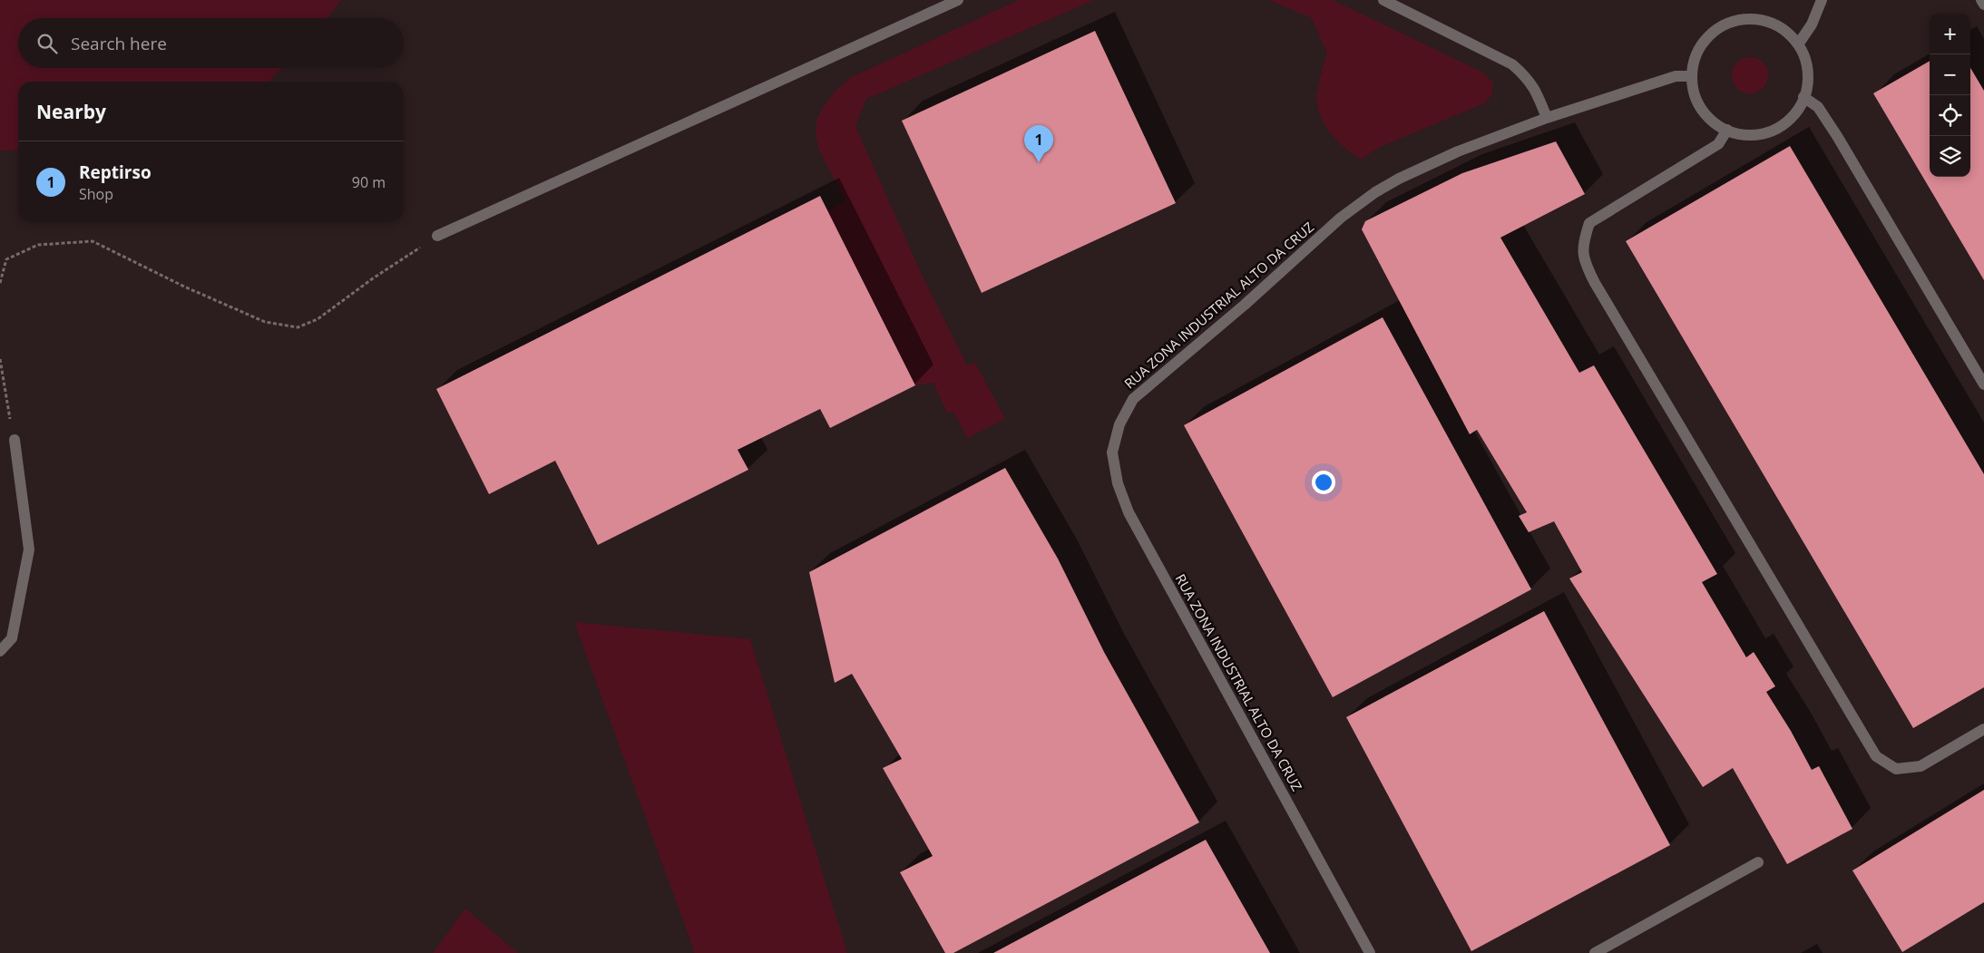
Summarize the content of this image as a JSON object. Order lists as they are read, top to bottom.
{
  "streets": {
    "street": ["RUA ZONA INDUSTRIAL ALTO DA CRUZ"]
  },
  "page": {
    "map_buttons": ["+", "−"],
    "search": "Search here",
    "heading": "Nearby",
    "pins": "1",
    "list": [
      {
        "mark": "1",
        "name": "Reptirso",
        "note": "Shop",
        "value": "90 m"
      }
    ]
  }
}
